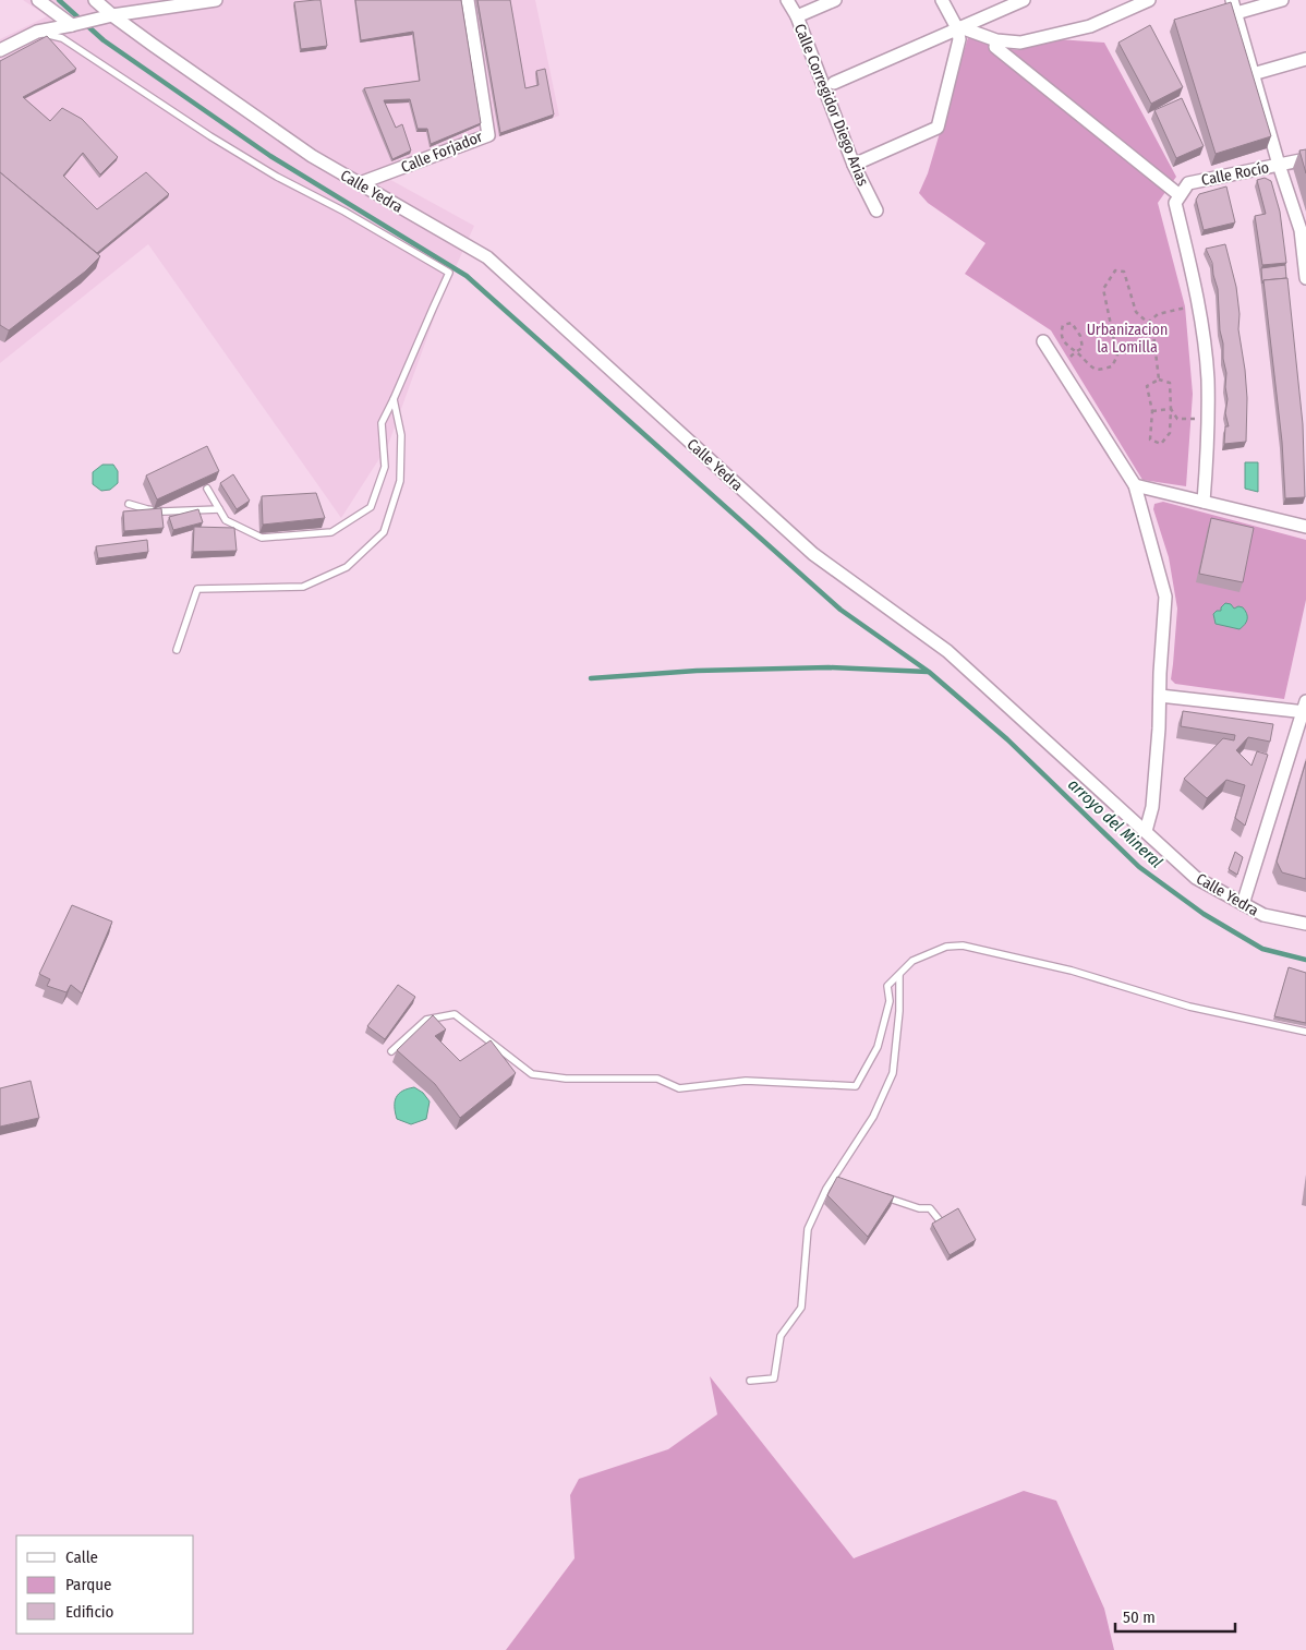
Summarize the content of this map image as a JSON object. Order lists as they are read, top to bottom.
{
  "streets": {
    "street": [
      "Calle Corregidor Diego Arias",
      "Calle Forjador",
      "Calle Rocío",
      "Calle Yedra"
    ]
  },
  "crossings": [
    ["Calle Forjador", "Calle Yedra"]
  ],
  "water": ["arroyo del Mineral"],
  "parks": ["Urbanizacion la Lomilla"],
  "legend": ["Calle", "Parque", "Edificio"],
  "scale_bar": "50 m"
}
